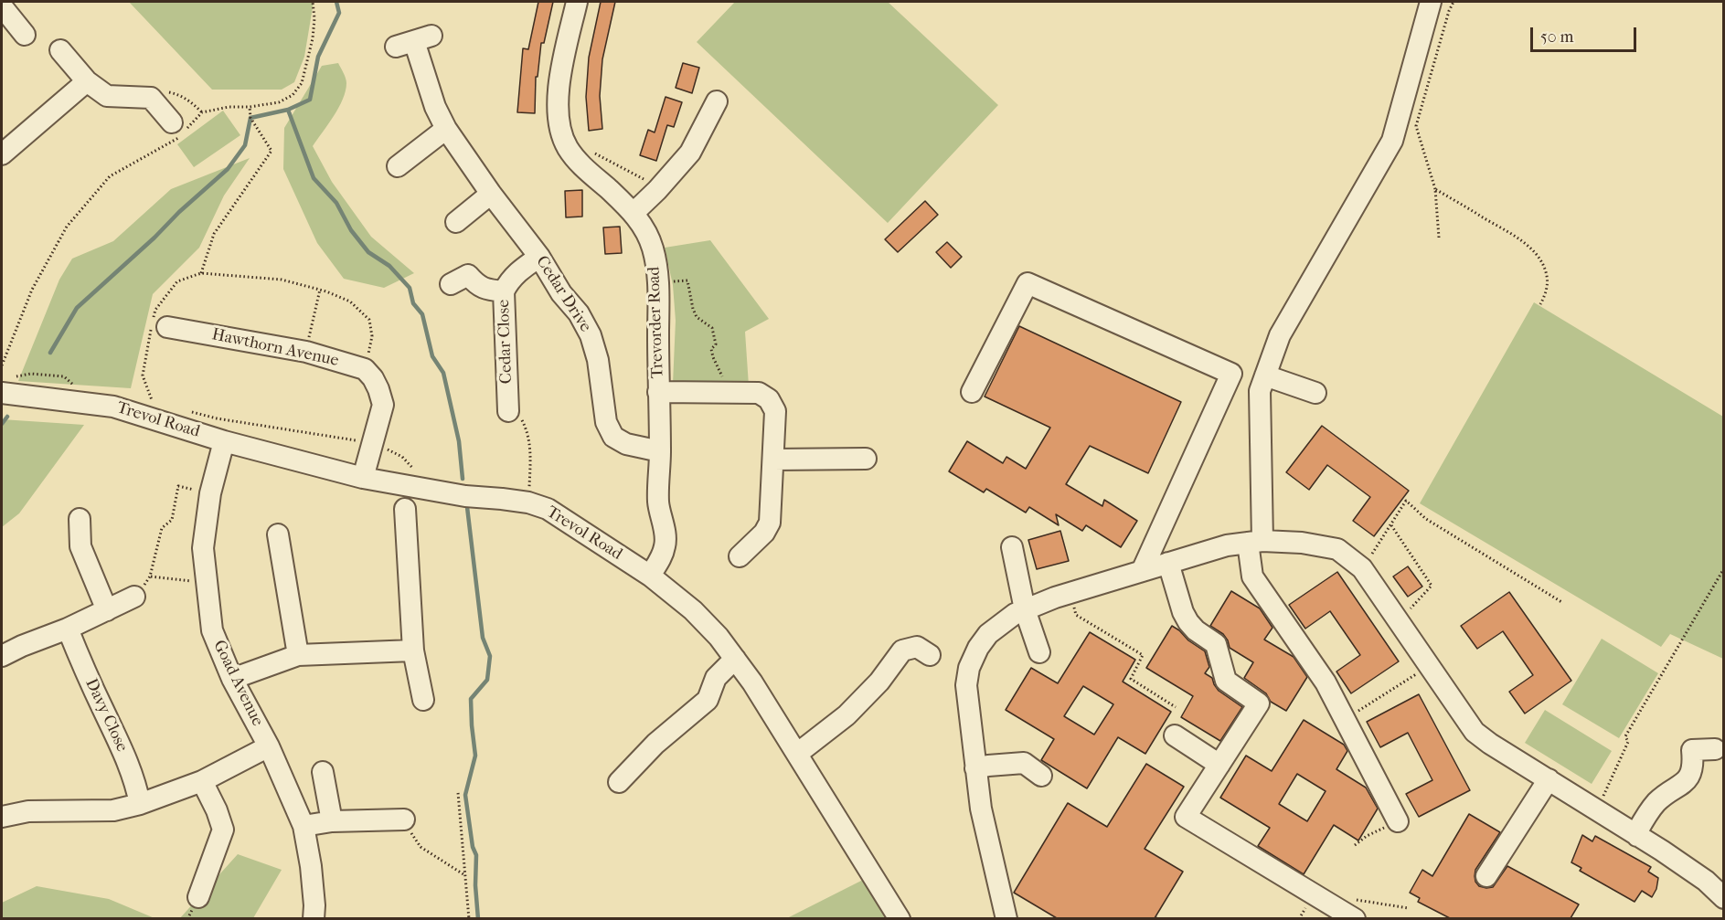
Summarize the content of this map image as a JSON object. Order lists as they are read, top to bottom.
{
  "streets": {
    "street": [
      "Cedar Drive",
      "Trevorder Road",
      "Cedar Close",
      "Hawthorn Avenue",
      "Trevol Road",
      "Goad Avenue",
      "Davy Close"
    ]
  },
  "crossings": [
    ["Cedar Drive", "Trevorder Road"],
    ["Cedar Drive", "Cedar Close"],
    ["Trevorder Road", "Trevol Road"],
    ["Trevol Road", "Goad Avenue"]
  ],
  "scale_bar": "50 m"
}
